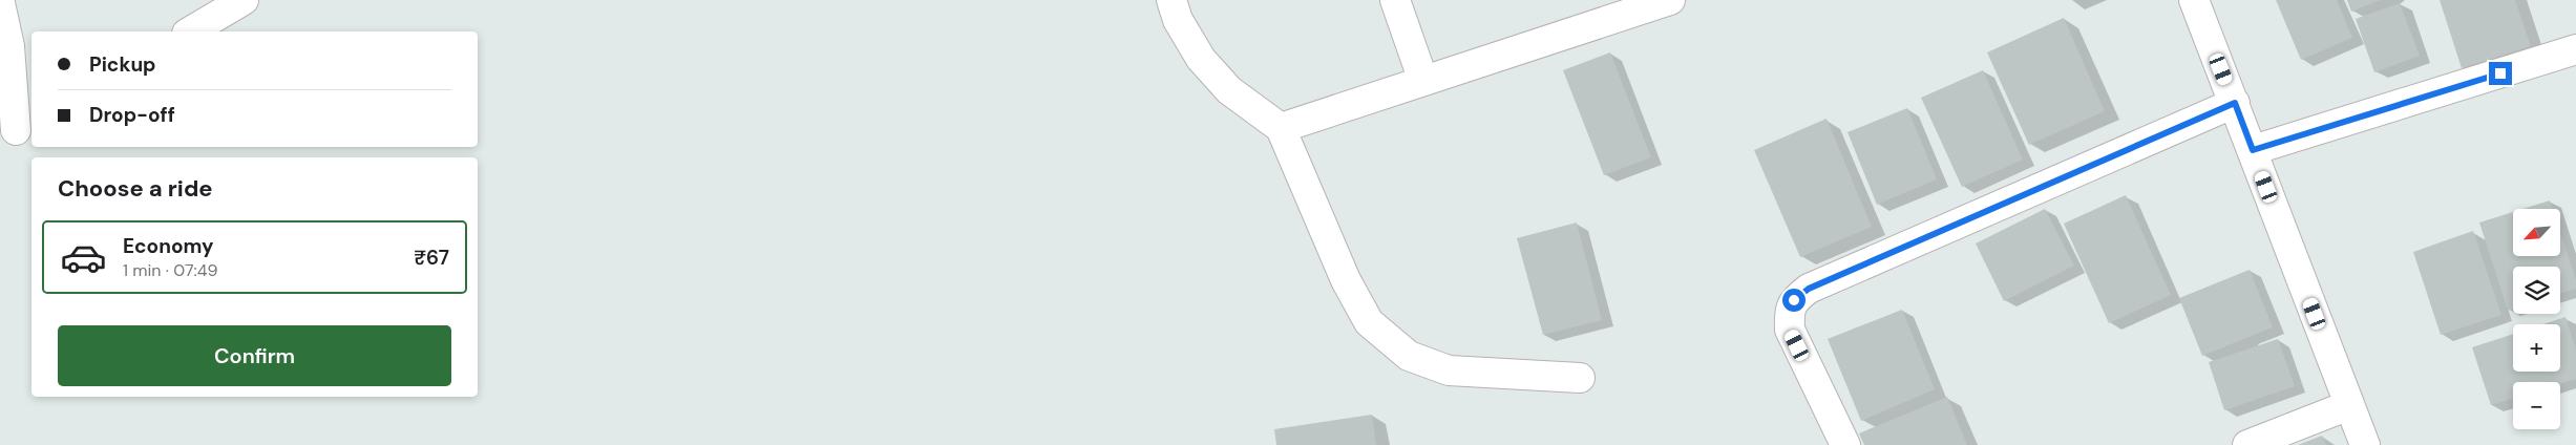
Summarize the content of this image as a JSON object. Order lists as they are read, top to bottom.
{
  "north": "bottom left",
  "page": {
    "banner": ["Pickup", "Drop-off"],
    "heading": "Choose a ride",
    "map_buttons": ["+", "−"],
    "list": [
      {
        "name": "Economy",
        "note": "1 min · 07:49",
        "value": "₹67"
      }
    ],
    "buttons": "Confirm"
  }
}
